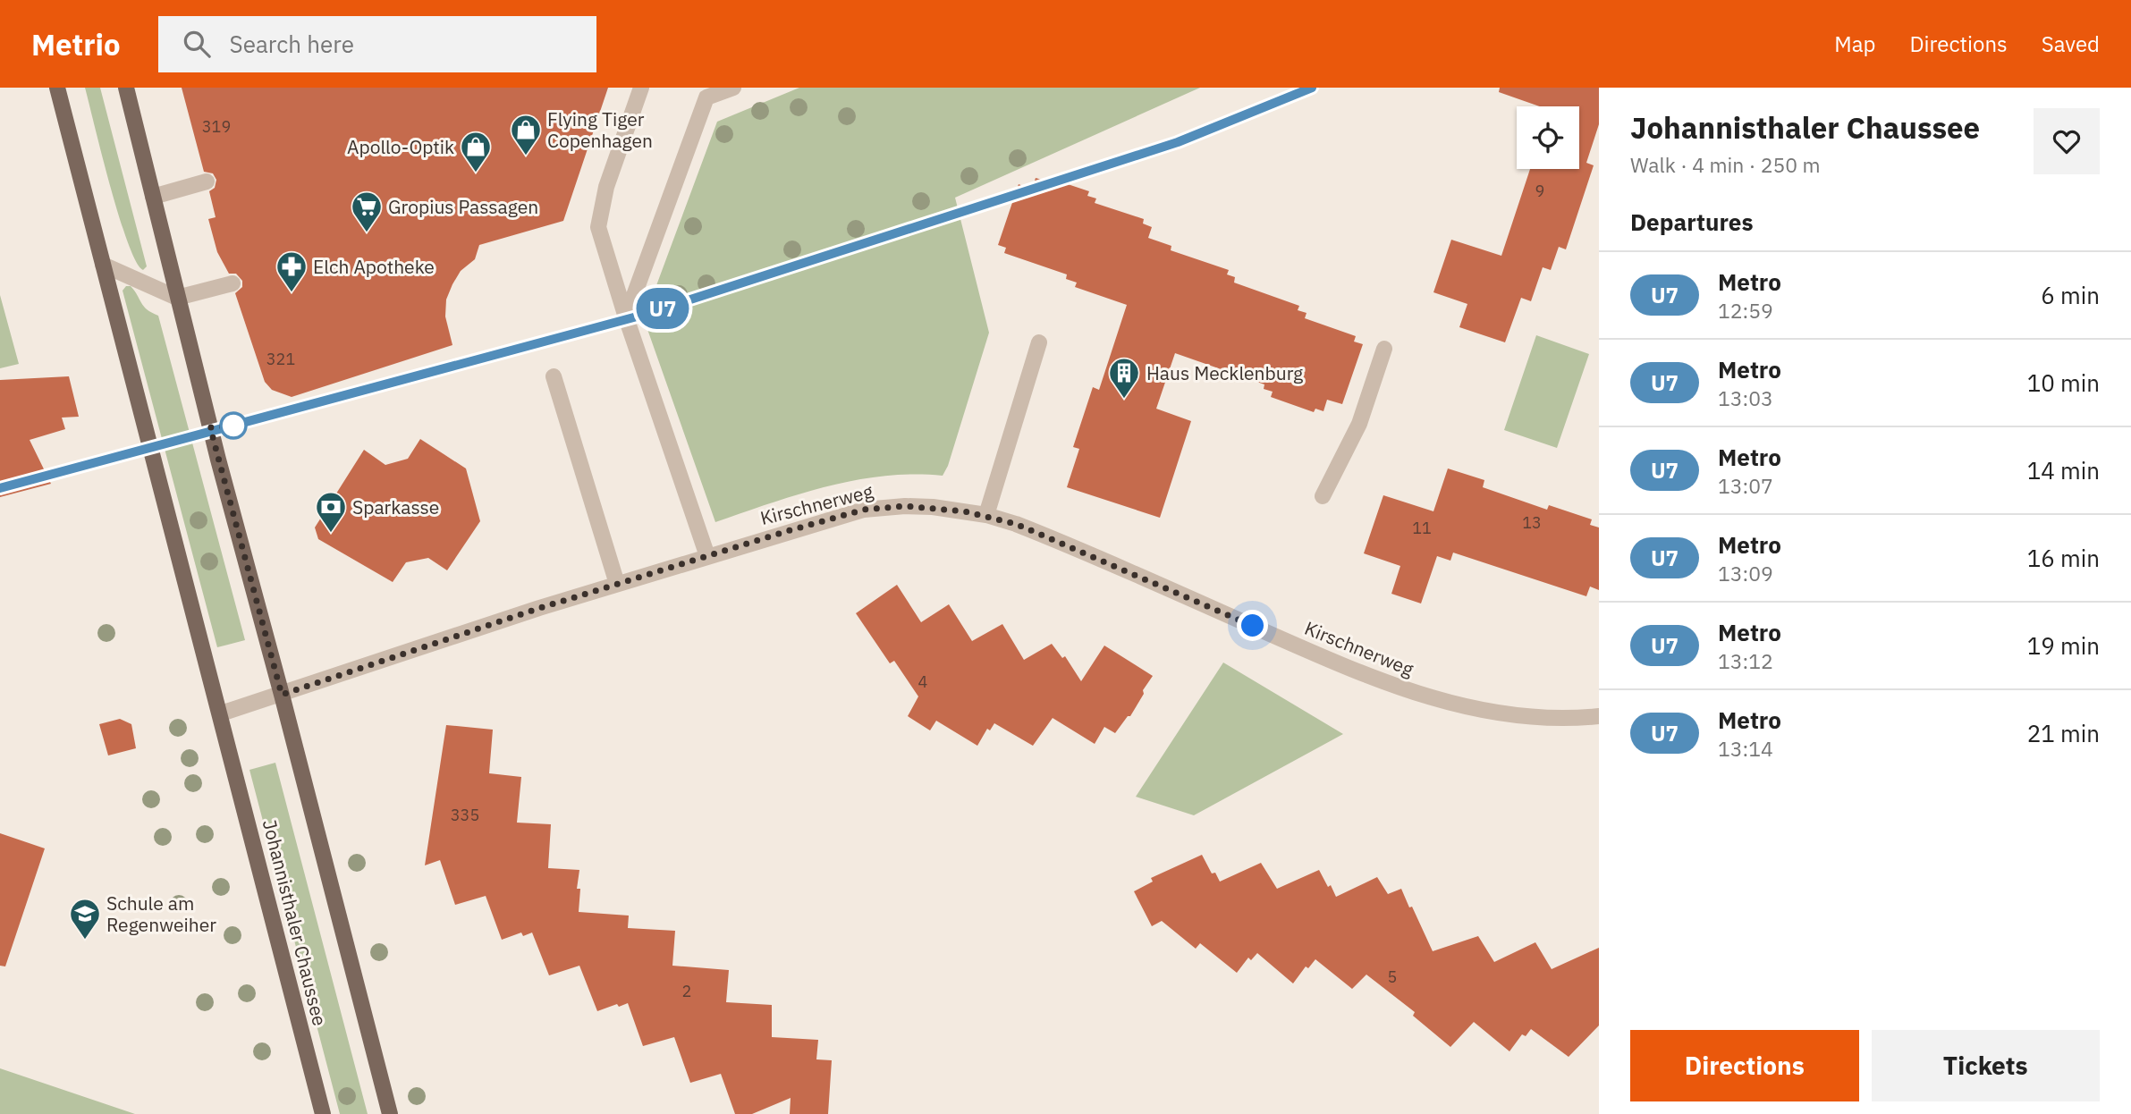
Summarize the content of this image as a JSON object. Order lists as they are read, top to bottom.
{
  "streets": {
    "main road": ["Johannisthaler Chaussee"],
    "street": ["Kirschnerweg"]
  },
  "crossings": [
    ["Kirschnerweg", "Johannisthaler Chaussee"]
  ],
  "places": {
    "shop": ["Flying Tiger Copenhagen", "Apollo-Optik"],
    "supermarket": ["Gropius Passagen"],
    "pharmacy": ["Elch Apotheke"],
    "building": ["Haus Mecklenburg"],
    "bank": ["Sparkasse"],
    "school or university": ["Schule am Regenweiher"]
  },
  "lines": ["metro line U7"],
  "house_numbers": [
    "319",
    "9",
    "321",
    "13",
    "11",
    "4",
    "335",
    "5",
    "2"
  ],
  "page": {
    "header": "Metrio",
    "search": "Search here",
    "nav": ["Map", "Directions", "Saved"],
    "on_map": "U7",
    "heading": [
      ["Johannisthaler Chaussee", "Walk · 4 min · 250 m"],
      "Departures"
    ],
    "list": [
      {
        "mark": "U7",
        "name": "Metro",
        "note": "12:59",
        "value": "6 min"
      },
      {
        "mark": "U7",
        "name": "Metro",
        "note": "13:03",
        "value": "10 min"
      },
      {
        "mark": "U7",
        "name": "Metro",
        "note": "13:07",
        "value": "14 min"
      },
      {
        "mark": "U7",
        "name": "Metro",
        "note": "13:09",
        "value": "16 min"
      },
      {
        "mark": "U7",
        "name": "Metro",
        "note": "13:12",
        "value": "19 min"
      },
      {
        "mark": "U7",
        "name": "Metro",
        "note": "13:14",
        "value": "21 min"
      }
    ],
    "buttons": ["Directions", "Tickets"]
  }
}
